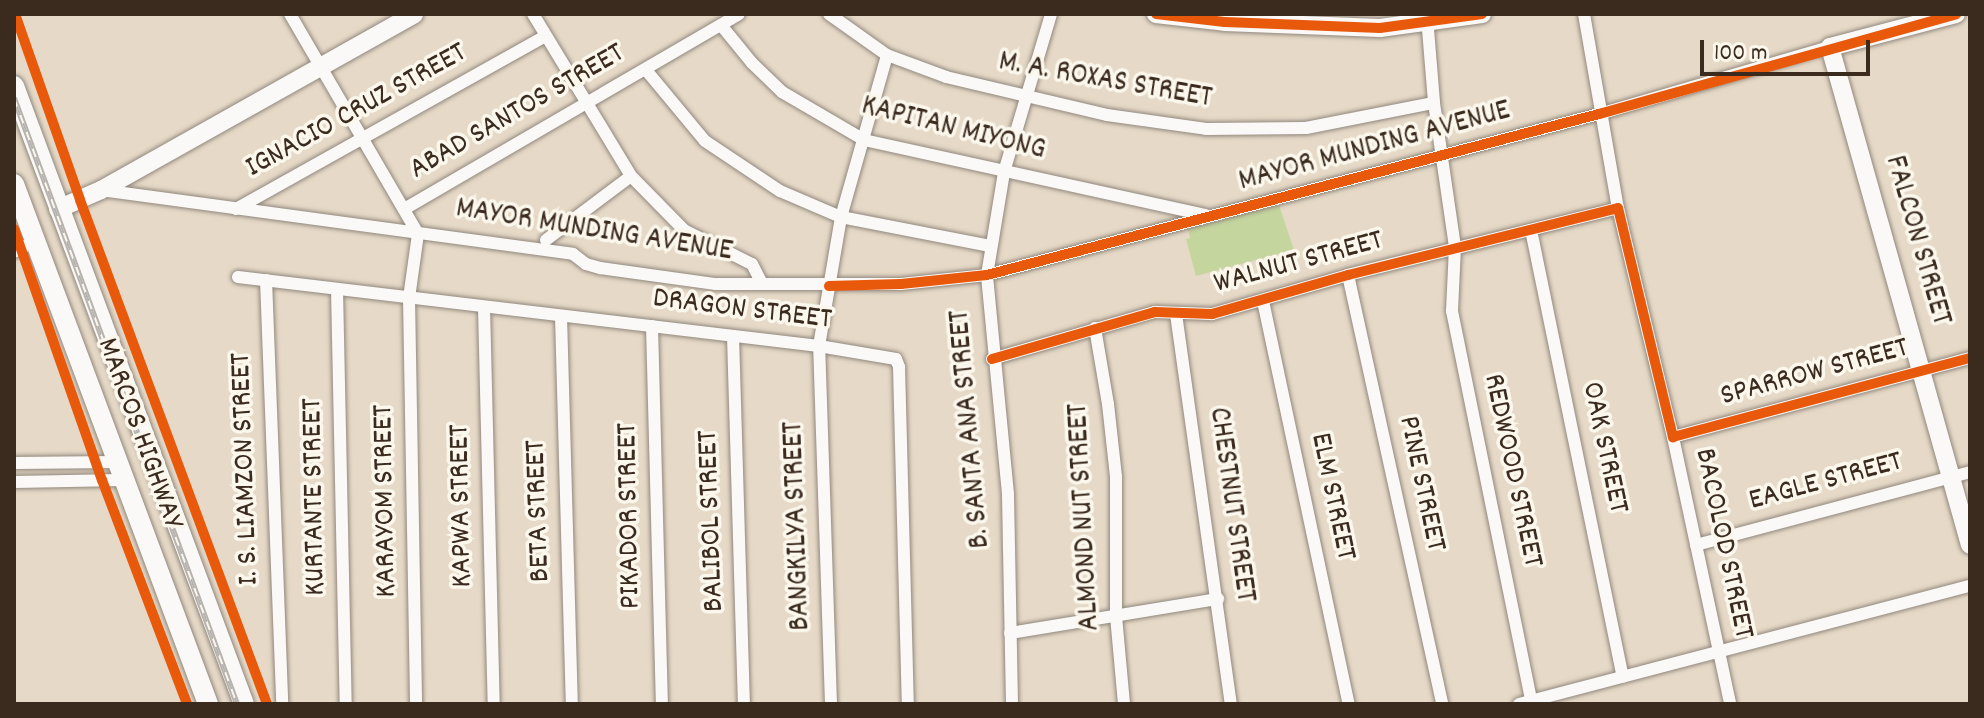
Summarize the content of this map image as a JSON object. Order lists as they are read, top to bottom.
{
  "streets": {
    "main road": ["MARCOS HIGHWAY"],
    "street": [
      "M. A. ROXAS STREET",
      "IGNACIO CRUZ STREET",
      "ABAD SANTOS STREET",
      "KAPITAN MIYONG",
      "MAYOR MUNDING AVENUE",
      "FALCON STREET",
      "WALNUT STREET",
      "DRAGON STREET",
      "SPARROW STREET",
      "B. SANTA ANA STREET",
      "OAK STREET",
      "I. S. LIAMZON STREET",
      "REDWOOD STREET",
      "EAGLE STREET",
      "PINE STREET",
      "KURTANTE STREET",
      "ELM STREET",
      "KARAYOM STREET",
      "CHESTNUT STREET",
      "KAPWA STREET",
      "BETA STREET",
      "PIKADOR STREET",
      "ALMOND NUT STREET",
      "BALIBOL STREET",
      "BANGKILYA STREET",
      "BACOLOD STREET"
    ]
  },
  "crossings": [
    ["M. A. ROXAS STREET", "B. SANTA ANA STREET"],
    ["M. A. ROXAS STREET", "REDWOOD STREET"],
    ["M. A. ROXAS STREET", "BANGKILYA STREET"],
    ["IGNACIO CRUZ STREET", "MAYOR MUNDING AVENUE"],
    ["ABAD SANTOS STREET", "KAPITAN MIYONG"],
    ["KAPITAN MIYONG", "MAYOR MUNDING AVENUE"],
    ["KAPITAN MIYONG", "B. SANTA ANA STREET"],
    ["KAPITAN MIYONG", "BANGKILYA STREET"],
    ["MAYOR MUNDING AVENUE", "FALCON STREET"],
    ["MAYOR MUNDING AVENUE", "B. SANTA ANA STREET"],
    ["MAYOR MUNDING AVENUE", "REDWOOD STREET"],
    ["MAYOR MUNDING AVENUE", "KARAYOM STREET"],
    ["MAYOR MUNDING AVENUE", "BANGKILYA STREET"],
    ["MAYOR MUNDING AVENUE", "BACOLOD STREET"],
    ["FALCON STREET", "SPARROW STREET"],
    ["FALCON STREET", "EAGLE STREET"],
    ["WALNUT STREET", "B. SANTA ANA STREET"],
    ["WALNUT STREET", "OAK STREET"],
    ["WALNUT STREET", "REDWOOD STREET"],
    ["WALNUT STREET", "PINE STREET"],
    ["WALNUT STREET", "ELM STREET"],
    ["WALNUT STREET", "CHESTNUT STREET"],
    ["WALNUT STREET", "ALMOND NUT STREET"],
    ["WALNUT STREET", "BACOLOD STREET"],
    ["DRAGON STREET", "I. S. LIAMZON STREET"],
    ["DRAGON STREET", "KURTANTE STREET"],
    ["DRAGON STREET", "KARAYOM STREET"],
    ["DRAGON STREET", "KAPWA STREET"],
    ["DRAGON STREET", "BETA STREET"],
    ["DRAGON STREET", "PIKADOR STREET"],
    ["DRAGON STREET", "BALIBOL STREET"],
    ["DRAGON STREET", "BANGKILYA STREET"],
    ["SPARROW STREET", "BACOLOD STREET"],
    ["EAGLE STREET", "BACOLOD STREET"]
  ],
  "scale_bar": "100 m"
}
